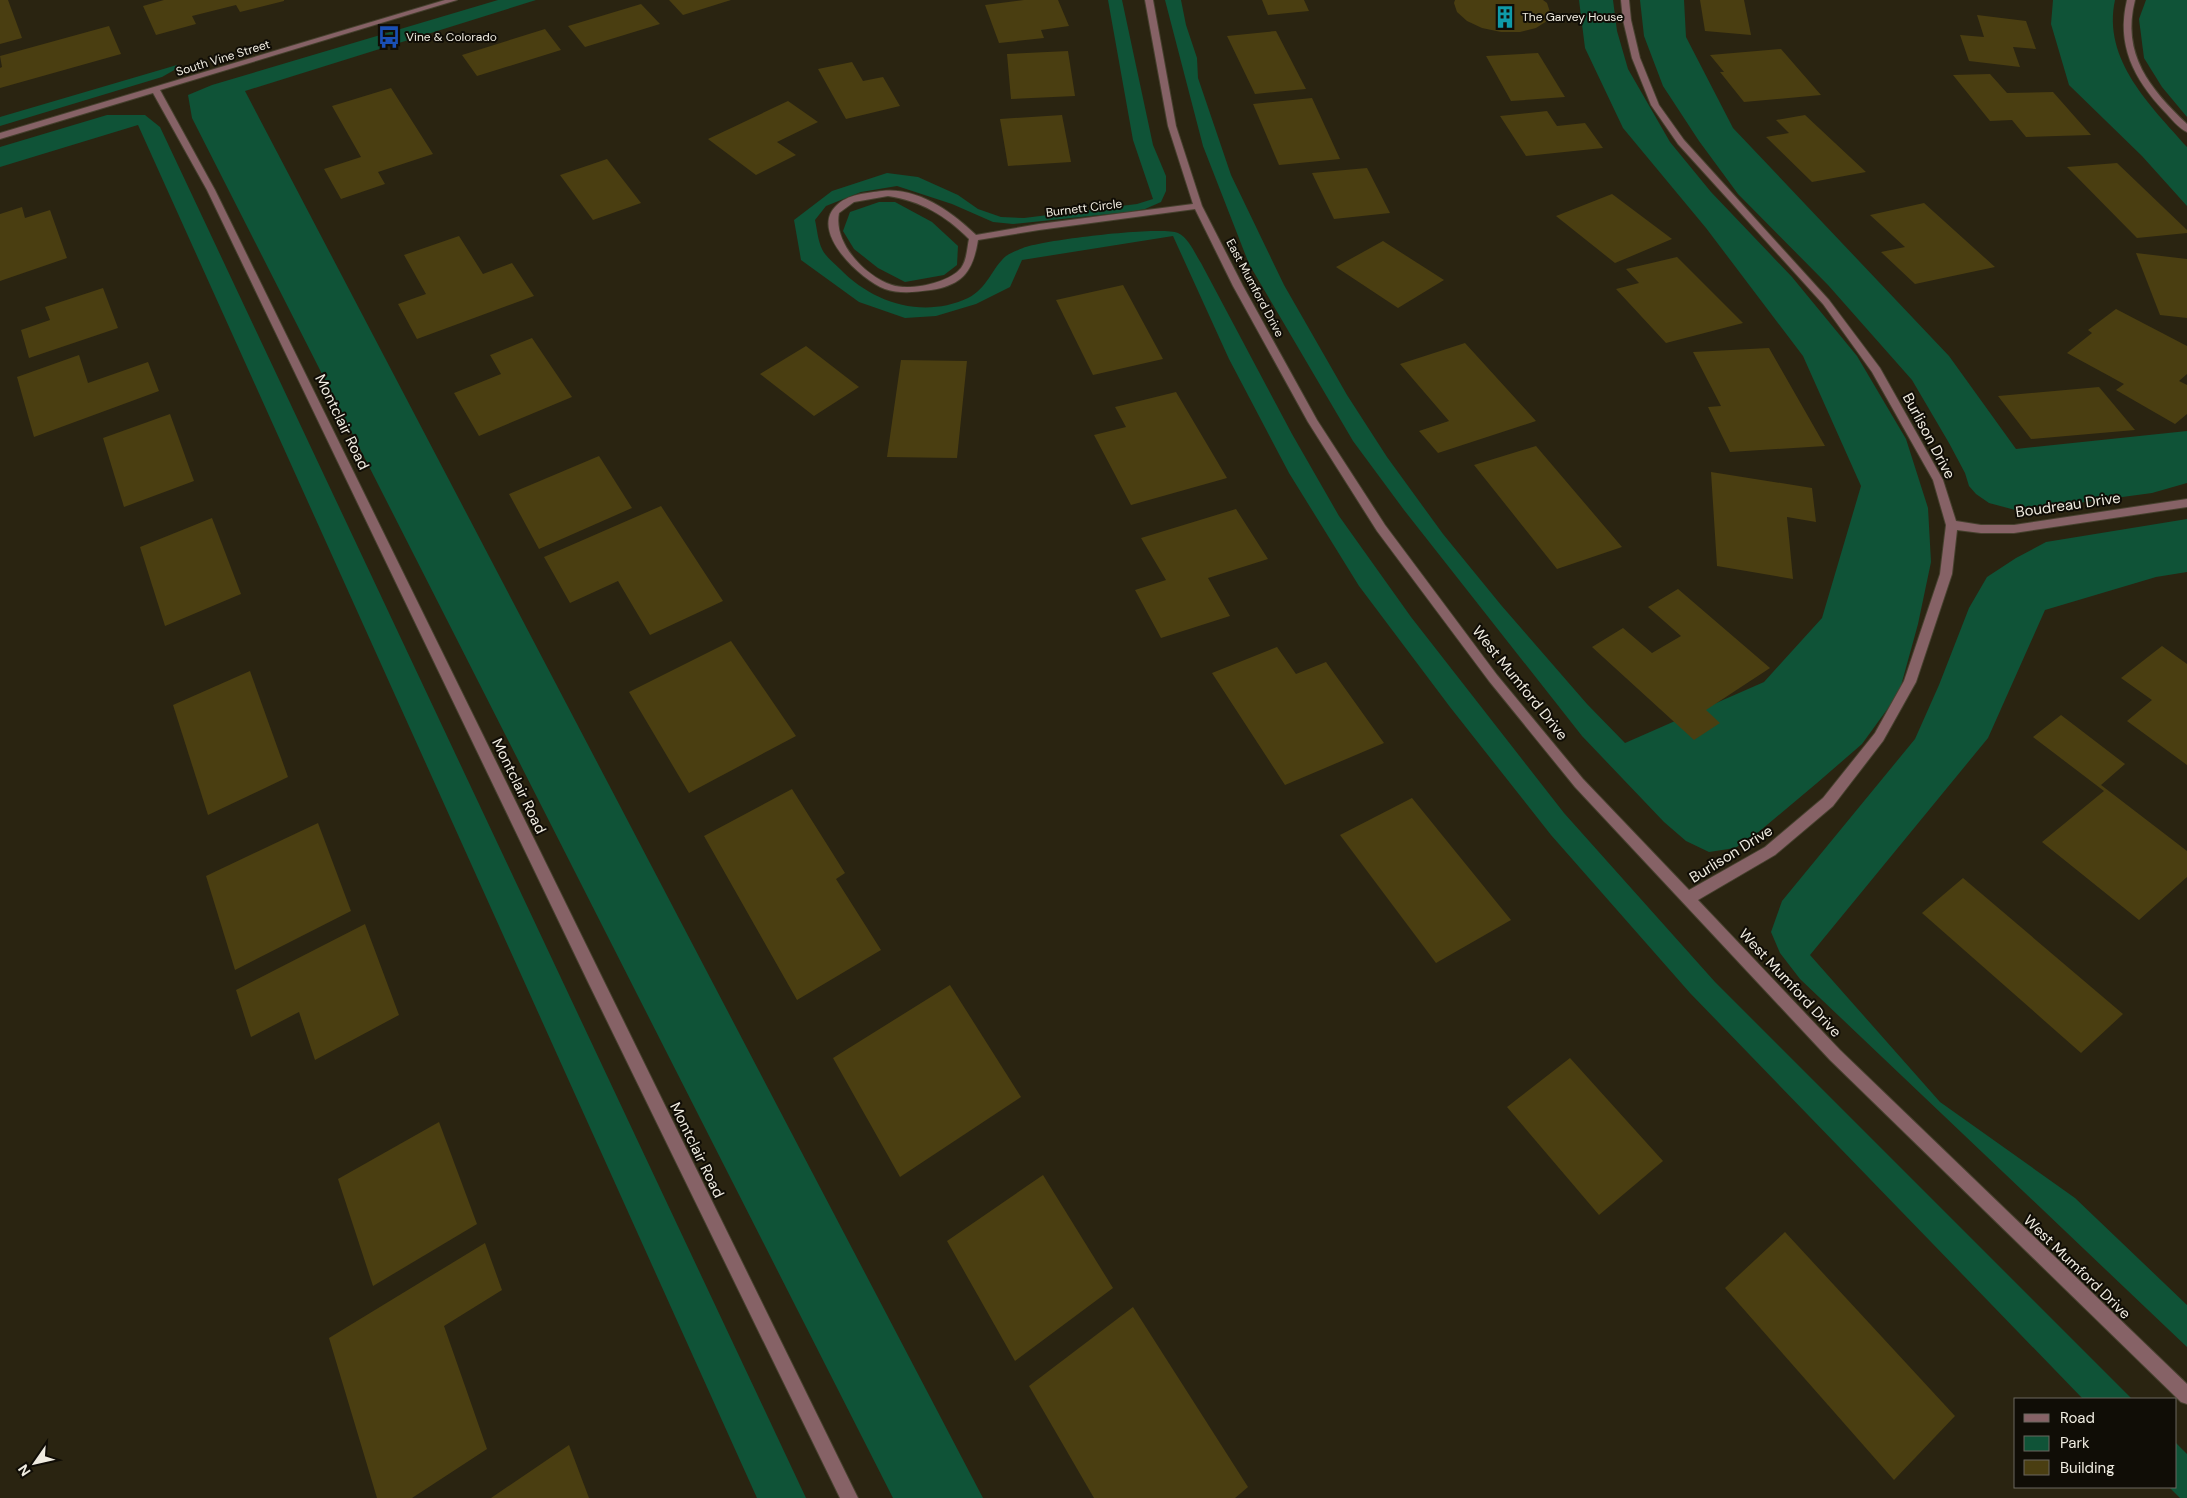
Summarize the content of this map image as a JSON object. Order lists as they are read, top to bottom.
{
  "streets": {
    "street": [
      "South Vine Street",
      "Burnett Circle",
      "East Mumford Drive",
      "Montclair Road",
      "Burlison Drive",
      "Boudreau Drive",
      "West Mumford Drive"
    ]
  },
  "crossings": [
    ["South Vine Street", "Montclair Road"],
    ["Burnett Circle", "East Mumford Drive"],
    ["East Mumford Drive", "West Mumford Drive"],
    ["Burlison Drive", "Boudreau Drive"],
    ["Burlison Drive", "West Mumford Drive"]
  ],
  "places": {
    "building": ["The Garvey House"],
    "bus stop": ["Vine & Colorado"]
  },
  "legend": ["Road", "Park", "Building"],
  "north": "bottom left"
}
